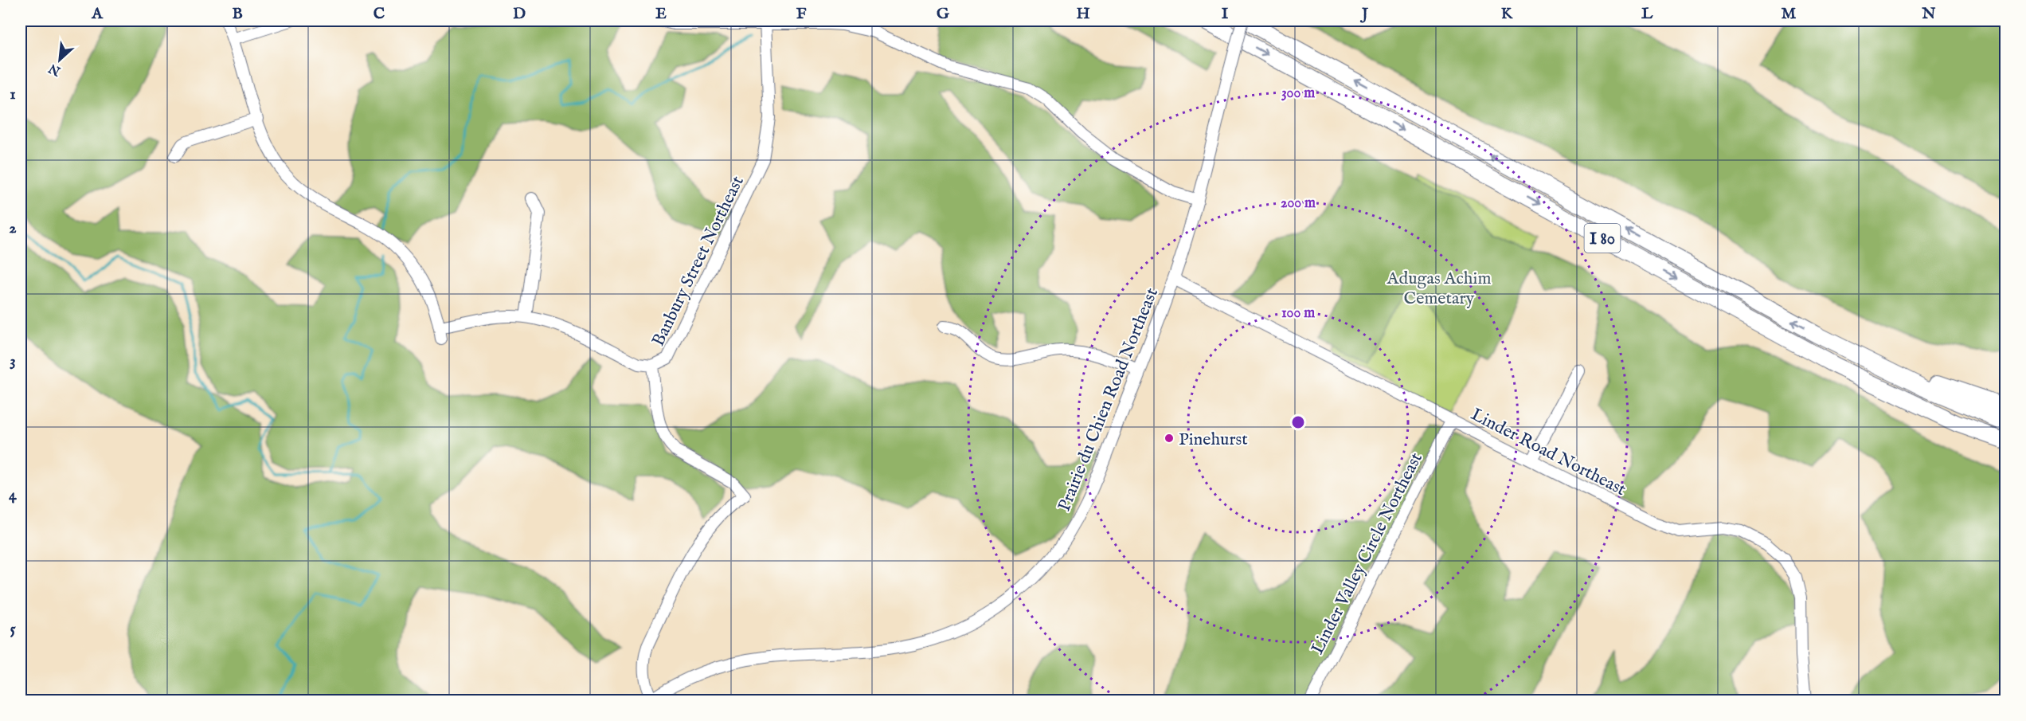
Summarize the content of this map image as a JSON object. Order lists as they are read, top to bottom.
{
  "streets": {
    "highway": ["I 80"],
    "street": [
      "Banbury Street Northeast",
      "Prairie du Chien Road Northeast",
      "Linder Road Northeast",
      "Linder Valley Circle Northeast"
    ]
  },
  "crossings": [
    ["I 80", "Prairie du Chien Road Northeast"],
    ["Prairie du Chien Road Northeast", "Linder Road Northeast"],
    ["Linder Road Northeast", "Linder Valley Circle Northeast"]
  ],
  "parks": ["Adugas Achim Cemetary"],
  "places": ["Pinehurst"],
  "north": "bottom left",
  "grid": {
    "columns": [
      "A",
      "B",
      "C",
      "D",
      "E",
      "F",
      "G",
      "H",
      "I",
      "J",
      "K",
      "L",
      "M",
      "N"
    ],
    "rows": [
      "1",
      "2",
      "3",
      "4",
      "5"
    ]
  },
  "rings": ["300 m", "200 m", "100 m"]
}
